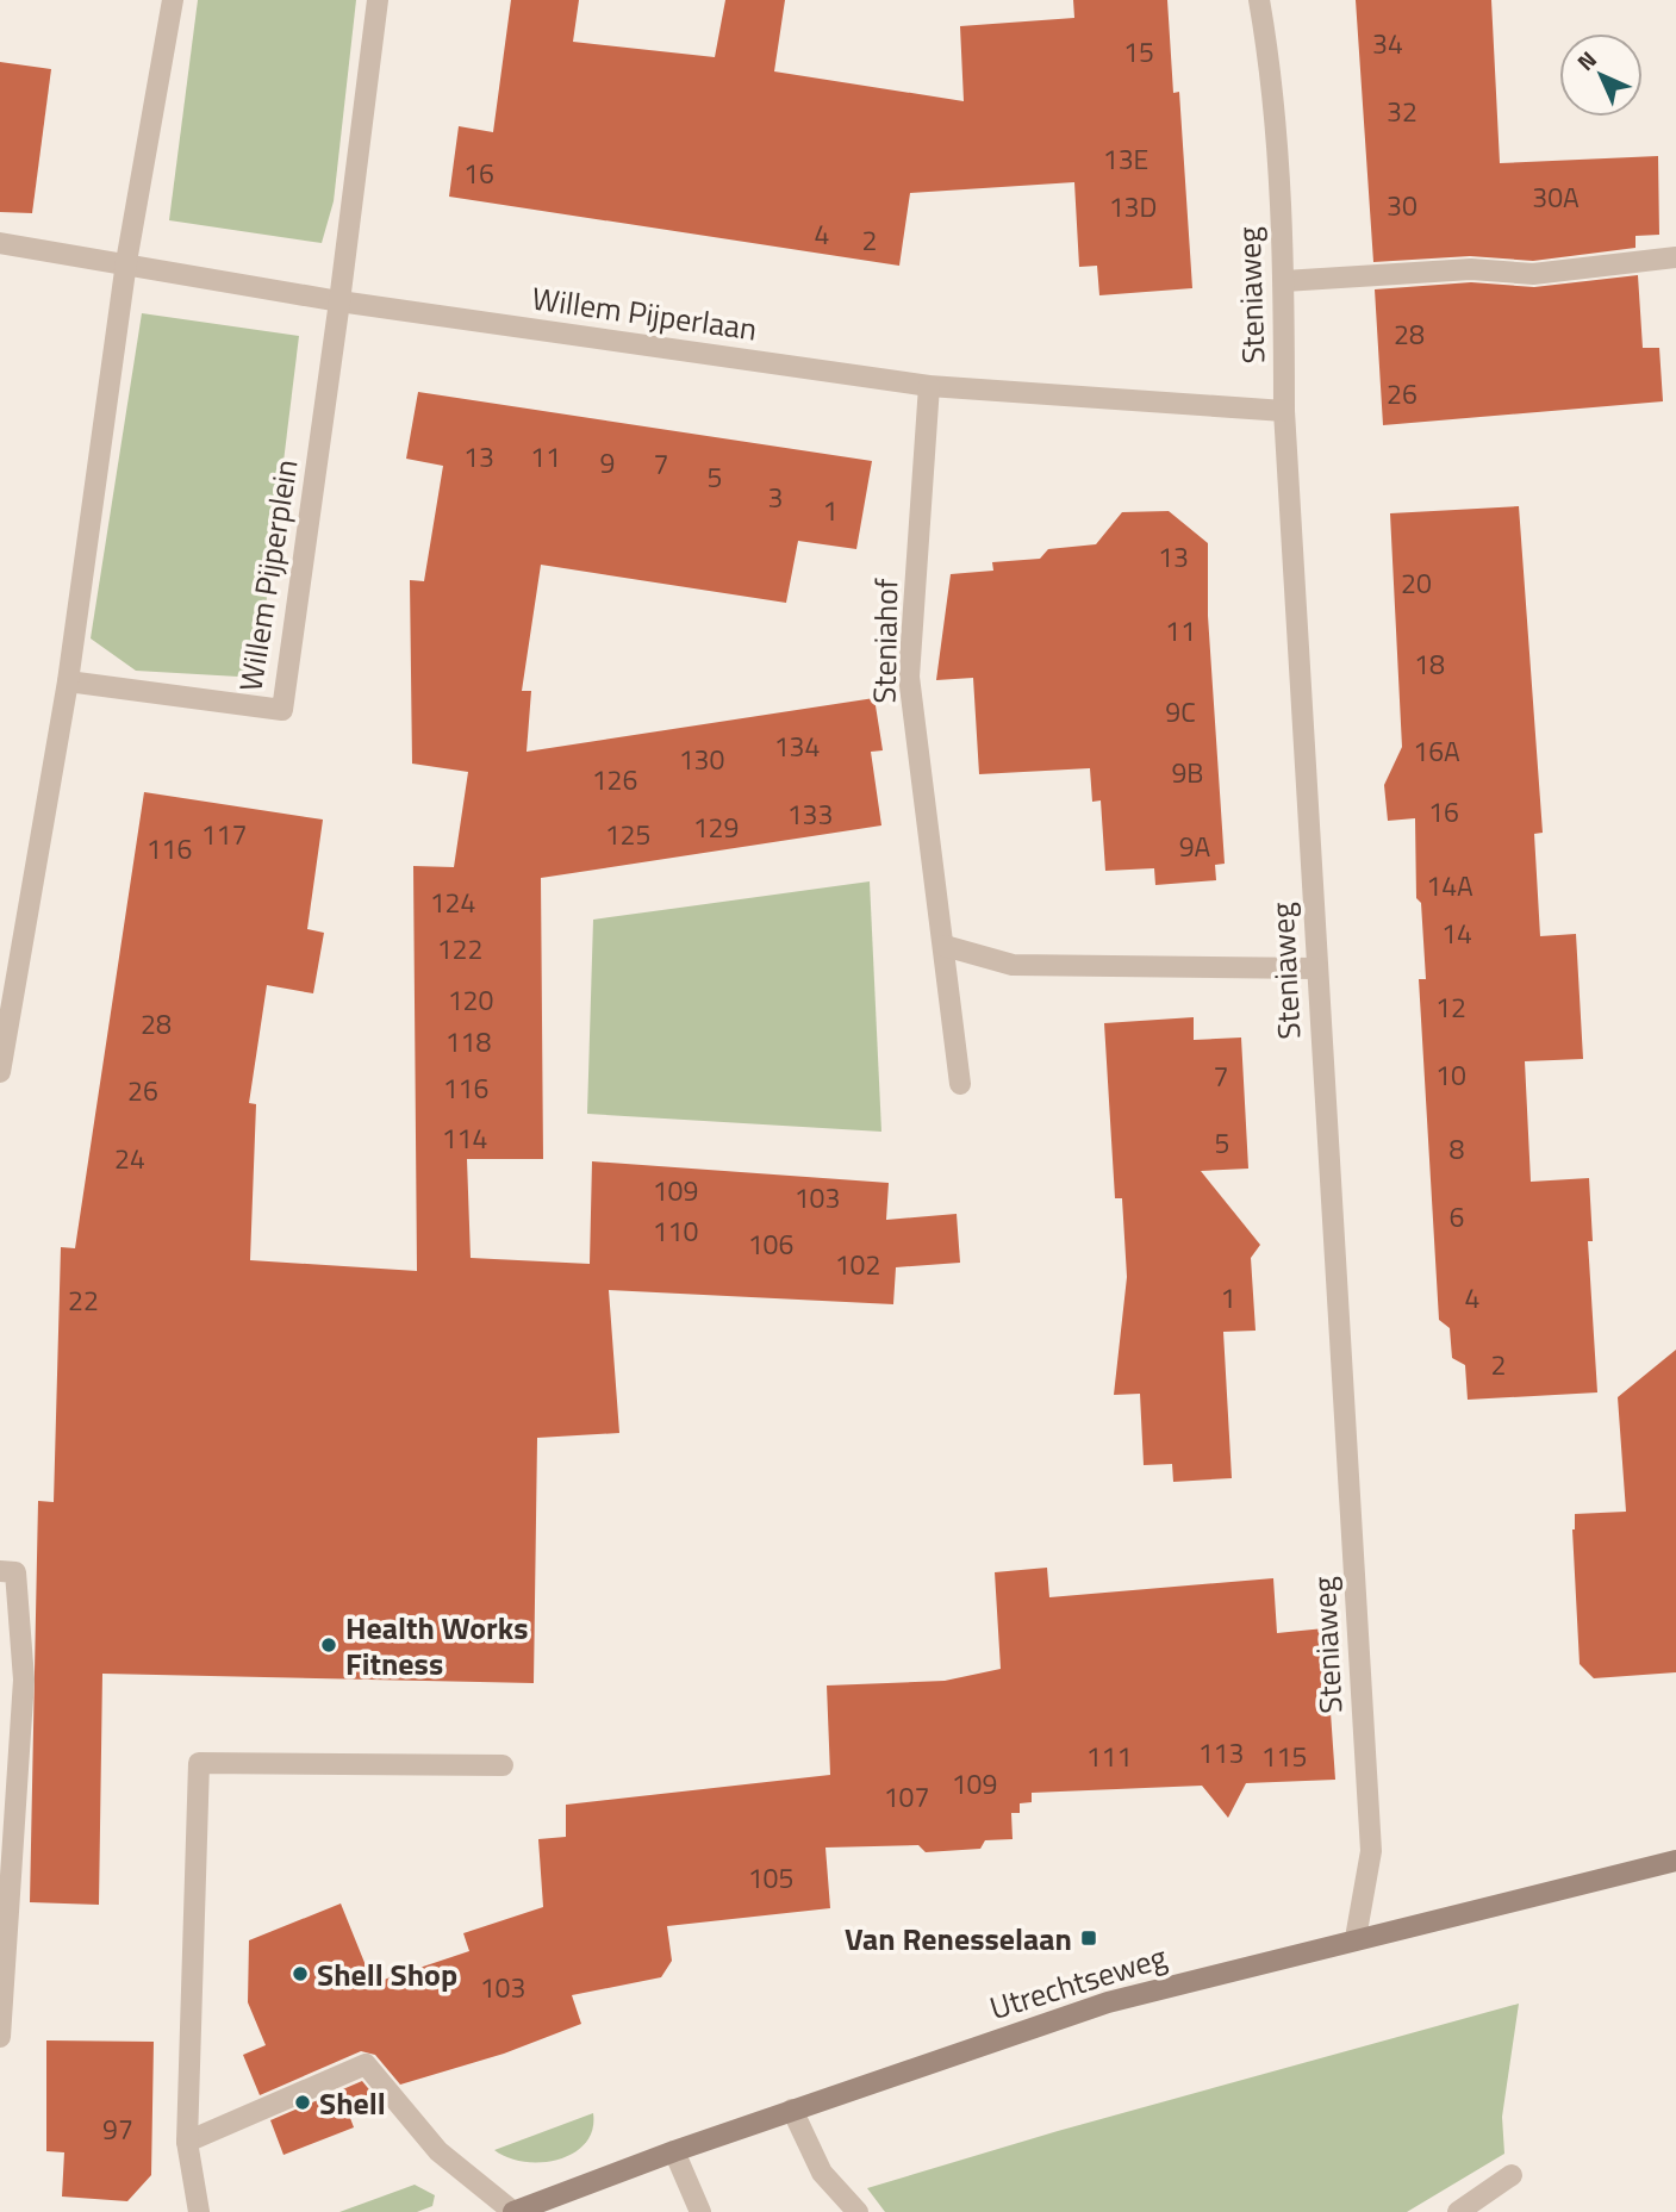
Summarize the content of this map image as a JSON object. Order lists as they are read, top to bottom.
{
  "streets": {
    "main road": ["Utrechtseweg"],
    "street": [
      "Steniaweg",
      "Willem Pijperlaan",
      "Willem Pijperplein",
      "Steniahof"
    ]
  },
  "crossings": [
    ["Steniaweg", "Willem Pijperlaan"],
    ["Steniaweg", "Utrechtseweg"],
    ["Willem Pijperlaan", "Willem Pijperplein"],
    ["Willem Pijperlaan", "Steniahof"]
  ],
  "places": {
    "other": ["Health Works Fitness", "Shell Shop", "Shell"],
    "transit": ["Van Renesselaan"]
  },
  "house_numbers": [
    "34",
    "15",
    "32",
    "13E",
    "16",
    "30A",
    "30",
    "13D",
    "4",
    "2",
    "28",
    "26",
    "13",
    "11",
    "9",
    "7",
    "5",
    "3",
    "1",
    "13",
    "20",
    "11",
    "18",
    "9C",
    "134",
    "16A",
    "130",
    "9B",
    "126",
    "16",
    "133",
    "129",
    "117",
    "125",
    "9A",
    "116",
    "14A",
    "124",
    "14",
    "122",
    "120",
    "12",
    "28",
    "118",
    "10",
    "7",
    "116",
    "26",
    "114",
    "5",
    "8",
    "24",
    "109",
    "103",
    "6",
    "110",
    "106",
    "102",
    "1",
    "4",
    "22",
    "2",
    "113",
    "111",
    "115",
    "109",
    "107",
    "105",
    "103",
    "97"
  ],
  "north": "top left"
}
